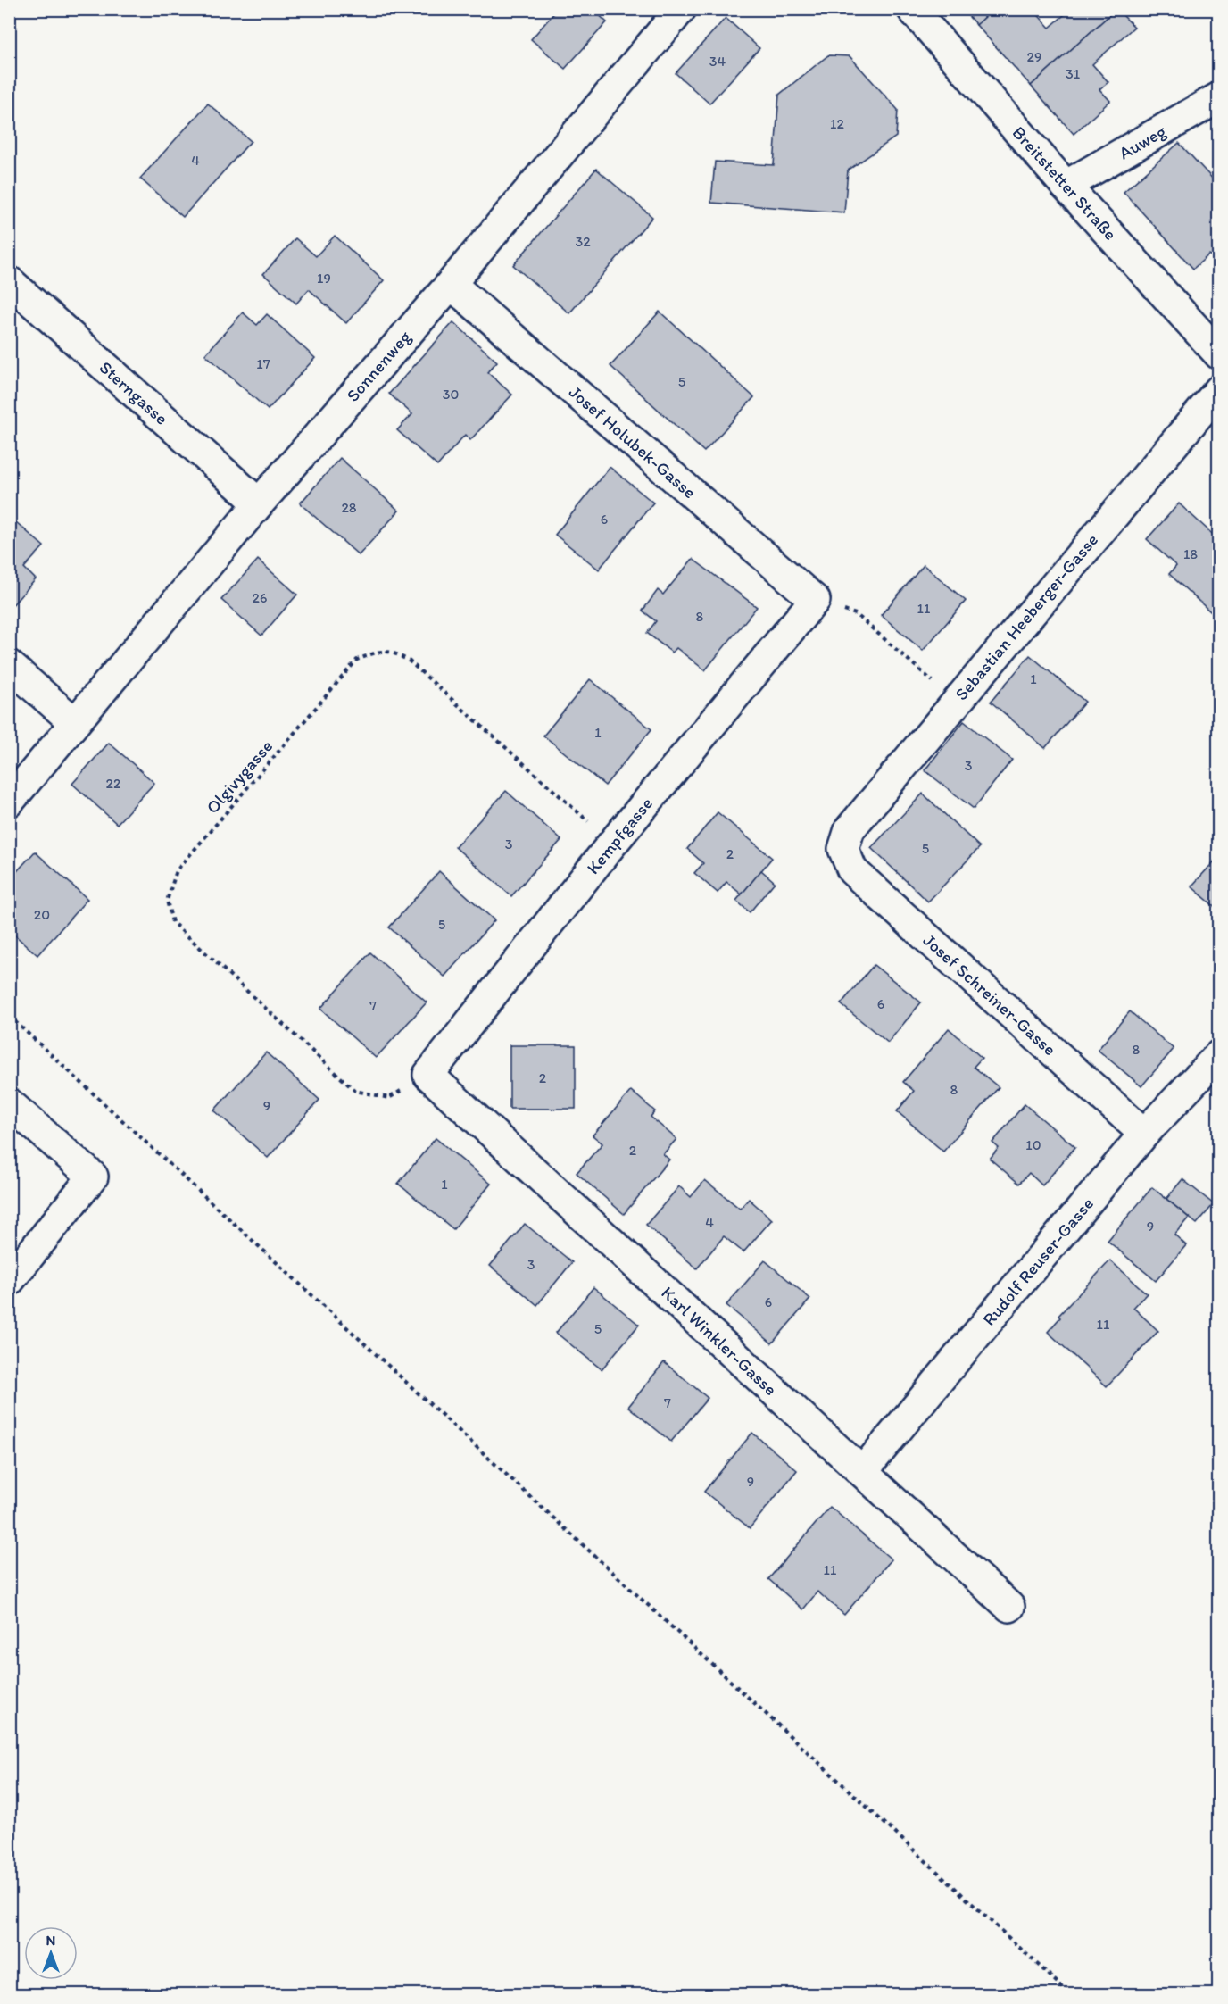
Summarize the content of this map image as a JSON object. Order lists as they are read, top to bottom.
{
  "streets": {
    "street": [
      "Auweg",
      "Breitstetter Straße",
      "Sonnenweg",
      "Sterngasse",
      "Josef Holubek-Gasse",
      "Sebastian Heeberger-Gasse",
      "Kempfgasse",
      "Josef Schreiner-Gasse",
      "Rudolf Reuser-Gasse",
      "Karl Winkler-Gasse"
    ],
    "path": ["Olgivygasse"]
  },
  "crossings": [
    ["Auweg", "Breitstetter Straße"],
    ["Sonnenweg", "Sterngasse"],
    ["Sonnenweg", "Josef Holubek-Gasse"],
    ["Josef Holubek-Gasse", "Kempfgasse"],
    ["Sebastian Heeberger-Gasse", "Josef Schreiner-Gasse"],
    ["Olgivygasse", "Kempfgasse"],
    ["Olgivygasse", "Karl Winkler-Gasse"],
    ["Kempfgasse", "Karl Winkler-Gasse"],
    ["Josef Schreiner-Gasse", "Rudolf Reuser-Gasse"],
    ["Rudolf Reuser-Gasse", "Karl Winkler-Gasse"]
  ],
  "house_numbers": [
    "29",
    "34",
    "31",
    "12",
    "4",
    "32",
    "19",
    "17",
    "5",
    "30",
    "28",
    "6",
    "18",
    "26",
    "11",
    "8",
    "1",
    "1",
    "3",
    "22",
    "3",
    "5",
    "2",
    "20",
    "5",
    "6",
    "7",
    "8",
    "2",
    "8",
    "9",
    "10",
    "2",
    "1",
    "4",
    "9",
    "3",
    "6",
    "11",
    "5",
    "7",
    "9",
    "11"
  ],
  "north": "top"
}
